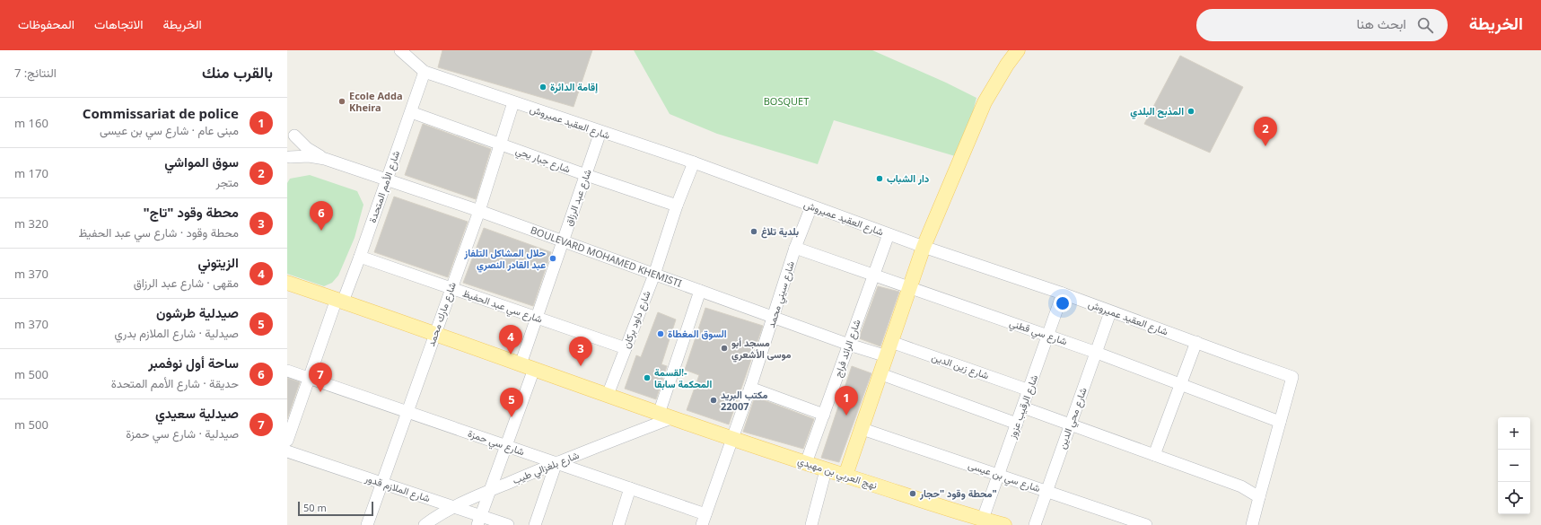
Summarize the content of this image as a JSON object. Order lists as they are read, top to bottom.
{
  "streets": {
    "main road": ["نهج العربي بن مهيدي"],
    "street": [
      "شارع العقيد عميروش",
      "شارع جبار يحي",
      "شارع الأمم المتحدة",
      "شارع عبد الرزاق",
      "BOULEVARD MOHAMED KHEMISTI",
      "شارع سيني محمد",
      "شارع سي عبد الحفيظ",
      "شارع مارك محمد",
      "شارع داود بركان",
      "شارع سي قطني",
      "شارع الرائد فراج",
      "شارع زين الدين",
      "شارع الرقيب عزوز",
      "شارع محي الدين",
      "شارع سي حمزة",
      "شارع بلغزالي طيب",
      "شارع سي بن عيسى",
      "شارع الملازم قدور"
    ]
  },
  "crossings": [
    ["شارع العقيد عميروش", "شارع الأمم المتحدة"],
    ["شارع العقيد عميروش", "شارع عبد الرزاق"],
    ["شارع العقيد عميروش", "شارع سيني محمد"],
    ["شارع العقيد عميروش", "شارع مارك محمد"],
    ["شارع العقيد عميروش", "شارع داود بركان"],
    ["شارع العقيد عميروش", "شارع سي قطني"],
    ["شارع العقيد عميروش", "شارع الرائد فراج"],
    ["شارع العقيد عميروش", "شارع الرقيب عزوز"],
    ["شارع العقيد عميروش", "شارع محي الدين"],
    ["شارع جبار يحي", "شارع الأمم المتحدة"],
    ["شارع جبار يحي", "شارع عبد الرزاق"],
    ["شارع جبار يحي", "شارع مارك محمد"],
    ["شارع جبار يحي", "شارع داود بركان"],
    ["شارع الأمم المتحدة", "BOULEVARD MOHAMED KHEMISTI"],
    ["شارع الأمم المتحدة", "شارع سي عبد الحفيظ"],
    ["شارع الأمم المتحدة", "شارع سي حمزة"],
    ["شارع الأمم المتحدة", "نهج العربي بن مهيدي"],
    ["شارع عبد الرزاق", "BOULEVARD MOHAMED KHEMISTI"],
    ["شارع عبد الرزاق", "شارع سي عبد الحفيظ"],
    ["شارع عبد الرزاق", "شارع سي حمزة"],
    ["شارع عبد الرزاق", "شارع بلغزالي طيب"],
    ["شارع عبد الرزاق", "نهج العربي بن مهيدي"],
    ["شارع عبد الرزاق", "شارع الملازم قدور"],
    ["BOULEVARD MOHAMED KHEMISTI", "شارع سيني محمد"],
    ["BOULEVARD MOHAMED KHEMISTI", "شارع مارك محمد"],
    ["BOULEVARD MOHAMED KHEMISTI", "شارع داود بركان"],
    ["BOULEVARD MOHAMED KHEMISTI", "شارع الرائد فراج"],
    ["شارع سيني محمد", "شارع سي قطني"],
    ["شارع سيني محمد", "شارع سي حمزة"],
    ["شارع سيني محمد", "نهج العربي بن مهيدي"],
    ["شارع سي عبد الحفيظ", "شارع مارك محمد"],
    ["شارع سي عبد الحفيظ", "شارع داود بركان"],
    ["شارع مارك محمد", "شارع سي حمزة"],
    ["شارع مارك محمد", "نهج العربي بن مهيدي"],
    ["شارع مارك محمد", "شارع الملازم قدور"],
    ["شارع داود بركان", "نهج العربي بن مهيدي"],
    ["شارع سي قطني", "شارع الرائد فراج"],
    ["شارع سي قطني", "شارع الرقيب عزوز"],
    ["شارع سي قطني", "شارع محي الدين"],
    ["شارع الرائد فراج", "نهج العربي بن مهيدي"],
    ["شارع زين الدين", "شارع الرقيب عزوز"],
    ["شارع الرقيب عزوز", "نهج العربي بن مهيدي"],
    ["شارع الرقيب عزوز", "شارع سي بن عيسى"],
    ["شارع محي الدين", "شارع سي بن عيسى"],
    ["شارع سي حمزة", "شارع بلغزالي طيب"],
    ["شارع بلغزالي طيب", "نهج العربي بن مهيدي"],
    ["شارع بلغزالي طيب", "شارع الملازم قدور"]
  ],
  "parks": ["BOSQUET"],
  "places": [
    "إقامة الدائرة",
    "Ecole Adda Kheira",
    "المذبح البلدي",
    "دار الشباب",
    "بلدية تلاغ",
    "حلال المشاكل التلفاز عبد القادر النصري",
    "السوق المغطاة",
    "مسجد أبو موسى الأشعري",
    "القسمة- المحكمة سابقا",
    "مكتب البريد 22007",
    "محطة وقود \"حجار\""
  ],
  "scale_bar": "50 m",
  "page": {
    "header": "الخريطة",
    "search": "ابحث هنا",
    "nav": ["الخريطة", "الاتجاهات", "المحفوظات"],
    "heading": ["بالقرب منك", "النتائج: 7"],
    "list": [
      {
        "mark": "1",
        "name": "Commissariat de police",
        "note": "مبنى عام · شارع سي بن عيسى",
        "value": "160 m"
      },
      {
        "mark": "2",
        "name": "سوق المواشي",
        "note": "متجر",
        "value": "170 m"
      },
      {
        "mark": "3",
        "name": "محطة وقود \"تاج\"",
        "note": "محطة وقود · شارع سي عبد الحفيظ",
        "value": "320 m"
      },
      {
        "mark": "4",
        "name": "الزيتوني",
        "note": "مقهى · شارع عبد الرزاق",
        "value": "370 m"
      },
      {
        "mark": "5",
        "name": "صيدلية طرشون",
        "note": "صيدلية · شارع الملازم بدري",
        "value": "370 m"
      },
      {
        "mark": "6",
        "name": "ساحة أول نوفمبر",
        "note": "حديقة · شارع الأمم المتحدة",
        "value": "500 m"
      },
      {
        "mark": "7",
        "name": "صيدلية سعيدي",
        "note": "صيدلية · شارع سي حمزة",
        "value": "500 m"
      }
    ],
    "pins": [
      "2",
      "6",
      "4",
      "3",
      "7",
      "1",
      "5"
    ],
    "map_buttons": ["+", "−"],
    "scale": "50 m"
  }
}
